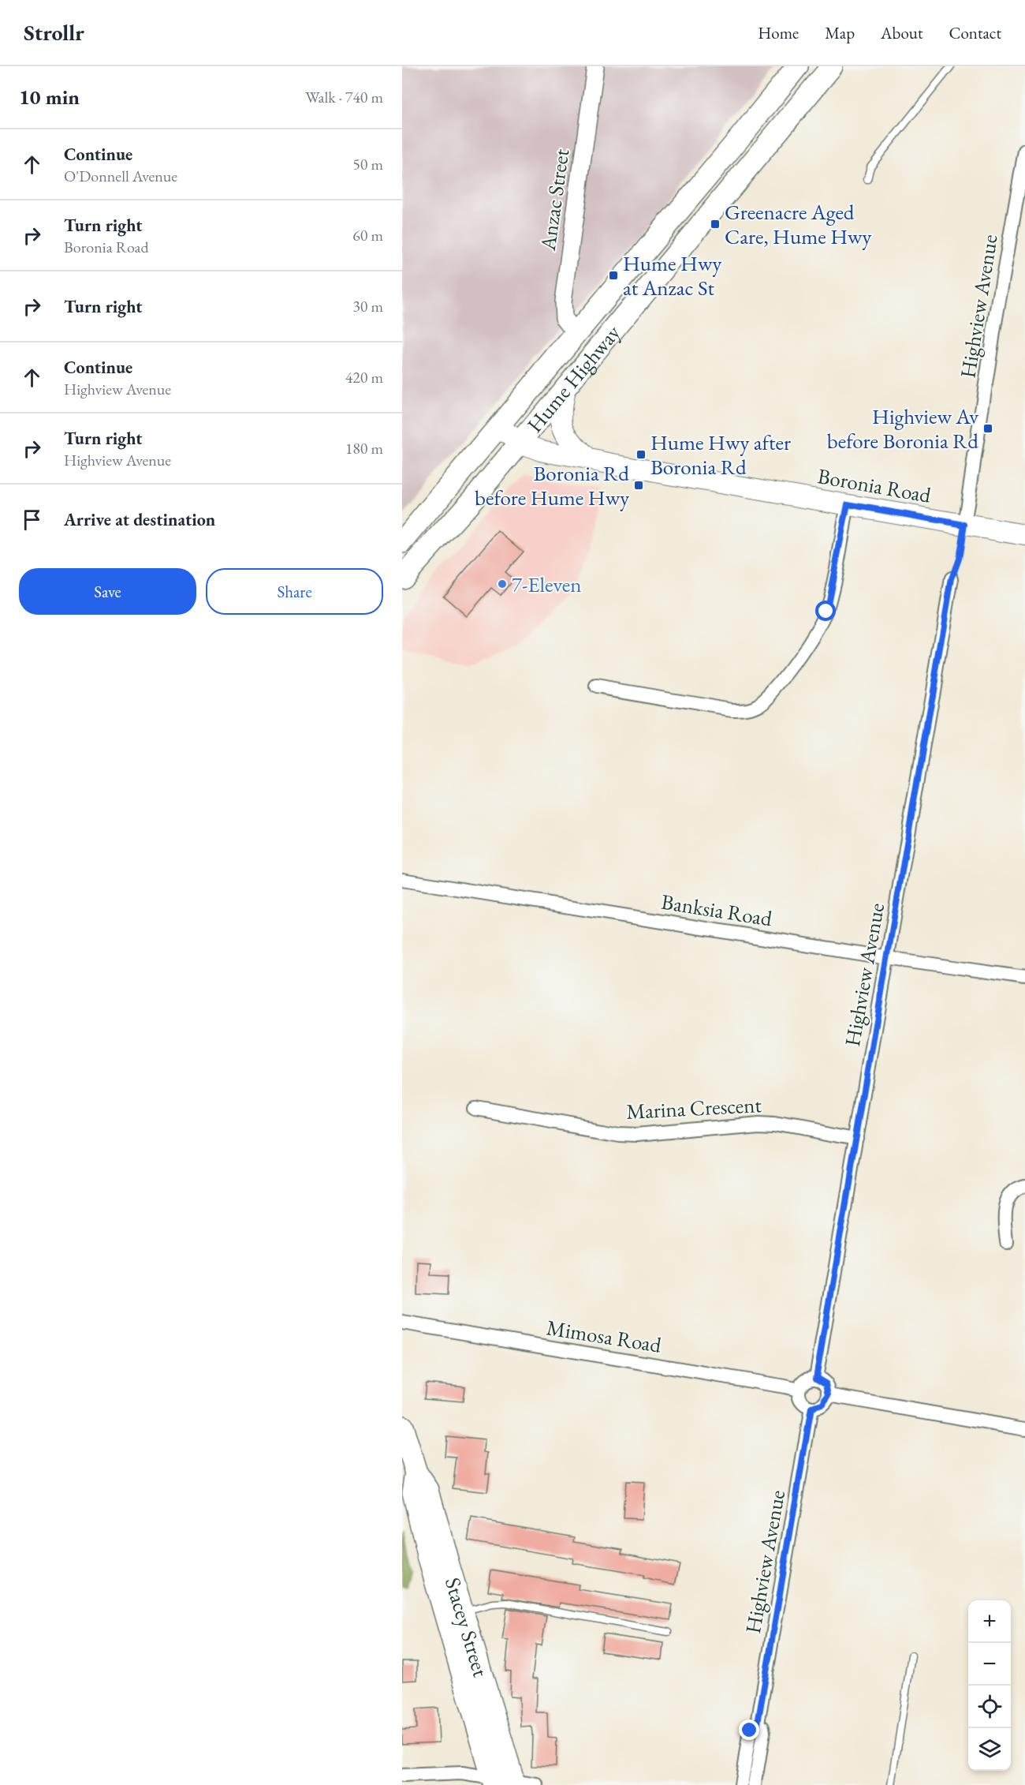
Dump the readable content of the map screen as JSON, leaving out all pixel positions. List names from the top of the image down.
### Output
{
  "streets": {
    "highway": ["Hume Highway", "Stacey Street"],
    "main road": ["Boronia Road"],
    "street": [
      "Anzac Street",
      "Highview Avenue",
      "Banksia Road",
      "Marina Crescent",
      "Mimosa Road"
    ]
  },
  "crossings": [
    ["Anzac Street", "Hume Highway"],
    ["Highview Avenue", "Boronia Road"],
    ["Highview Avenue", "Banksia Road"],
    ["Highview Avenue", "Marina Crescent"],
    ["Highview Avenue", "Mimosa Road"],
    ["Hume Highway", "Boronia Road"]
  ],
  "places": {
    "transit": [
      "Greenacre Aged Care, Hume Hwy",
      "Hume Hwy at Anzac St",
      "Highview Av before Boronia Rd",
      "Hume Hwy after Boronia Rd",
      "Boronia Rd before Hume Hwy"
    ],
    "other": ["7-Eleven"]
  },
  "page": {
    "header": "Strollr",
    "nav": [
      "Home",
      "Map",
      "About",
      "Contact"
    ],
    "heading": ["10 min", "Walk · 740 m"],
    "list": [
      ["Continue", "O'Donnell Avenue", "50 m"],
      ["Turn right", "Boronia Road", "60 m"],
      ["Turn right", "30 m"],
      ["Continue", "Highview Avenue", "420 m"],
      ["Turn right", "Highview Avenue", "180 m"],
      "Arrive at destination"
    ],
    "buttons": ["Save", "Share"],
    "map_buttons": ["+", "−"]
  }
}
